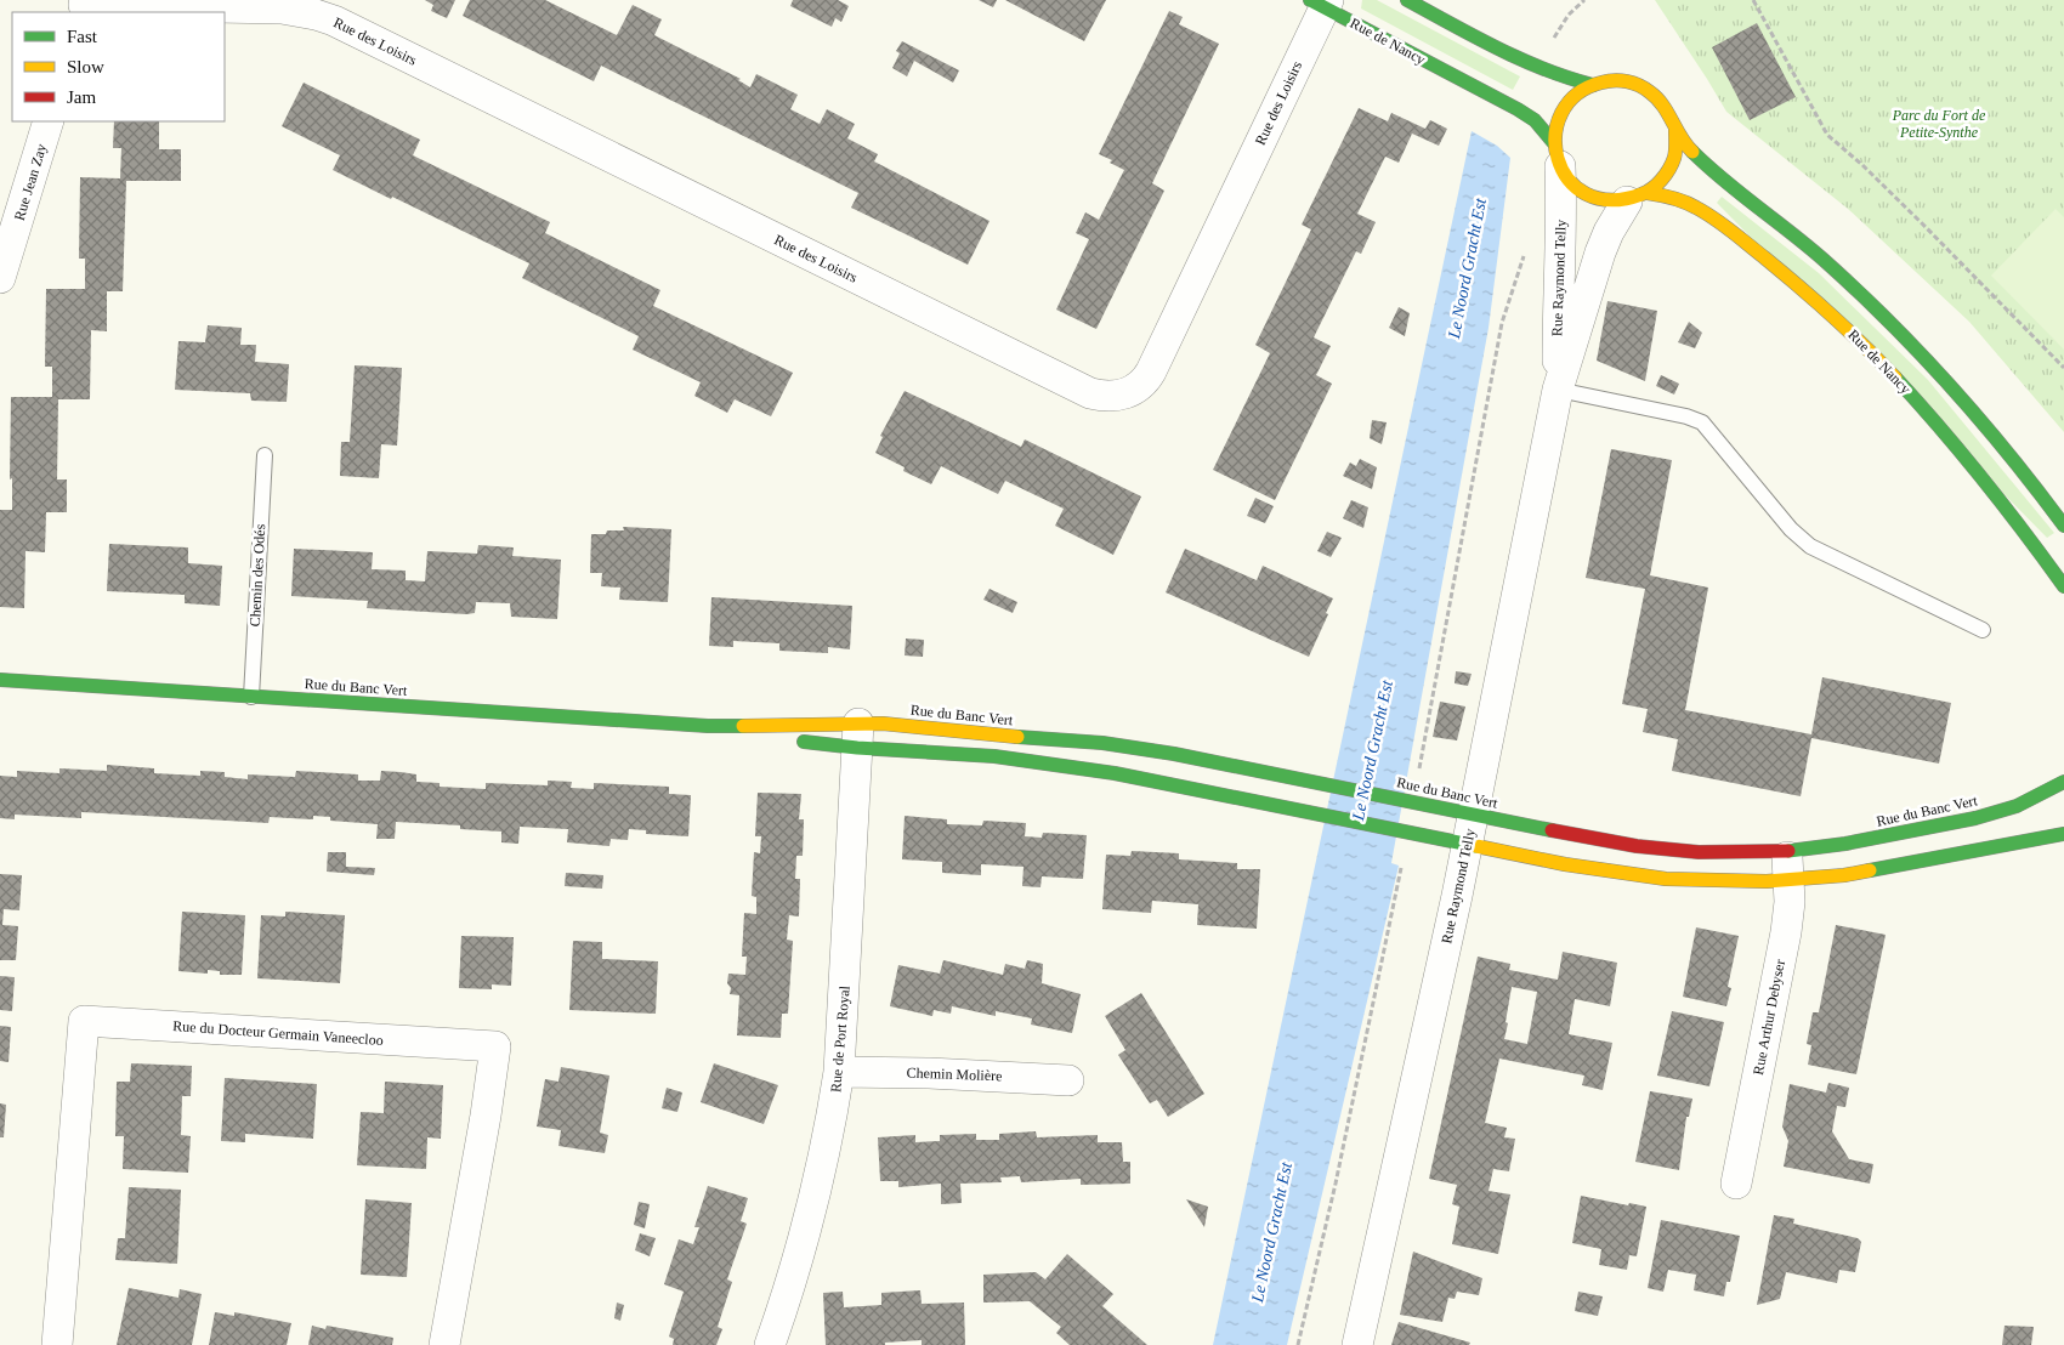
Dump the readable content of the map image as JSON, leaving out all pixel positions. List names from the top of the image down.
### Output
{
  "streets": {
    "street": [
      "Rue des Loisirs",
      "Rue de Nancy",
      "Rue Jean Zay",
      "Rue Raymond Telly",
      "Rue du Banc Vert",
      "Rue Arthur Debyser",
      "Rue du Docteur Germain Vaneecloo",
      "Rue de Port Royal",
      "Chemin Molière"
    ],
    "lane": ["Chemin des Odés"]
  },
  "crossings": [
    ["Rue des Loisirs", "Rue de Nancy"],
    ["Rue de Nancy", "Rue Raymond Telly"],
    ["Rue Raymond Telly", "Rue du Banc Vert"],
    ["Chemin des Odés", "Rue du Banc Vert"],
    ["Rue du Banc Vert", "Rue Arthur Debyser"],
    ["Rue du Banc Vert", "Rue de Port Royal"],
    ["Rue de Port Royal", "Chemin Molière"]
  ],
  "water": ["Le Noord Gracht Est"],
  "parks": ["Parc du Fort de Petite-Synthe"],
  "legend": ["Fast", "Slow", "Jam"]
}
